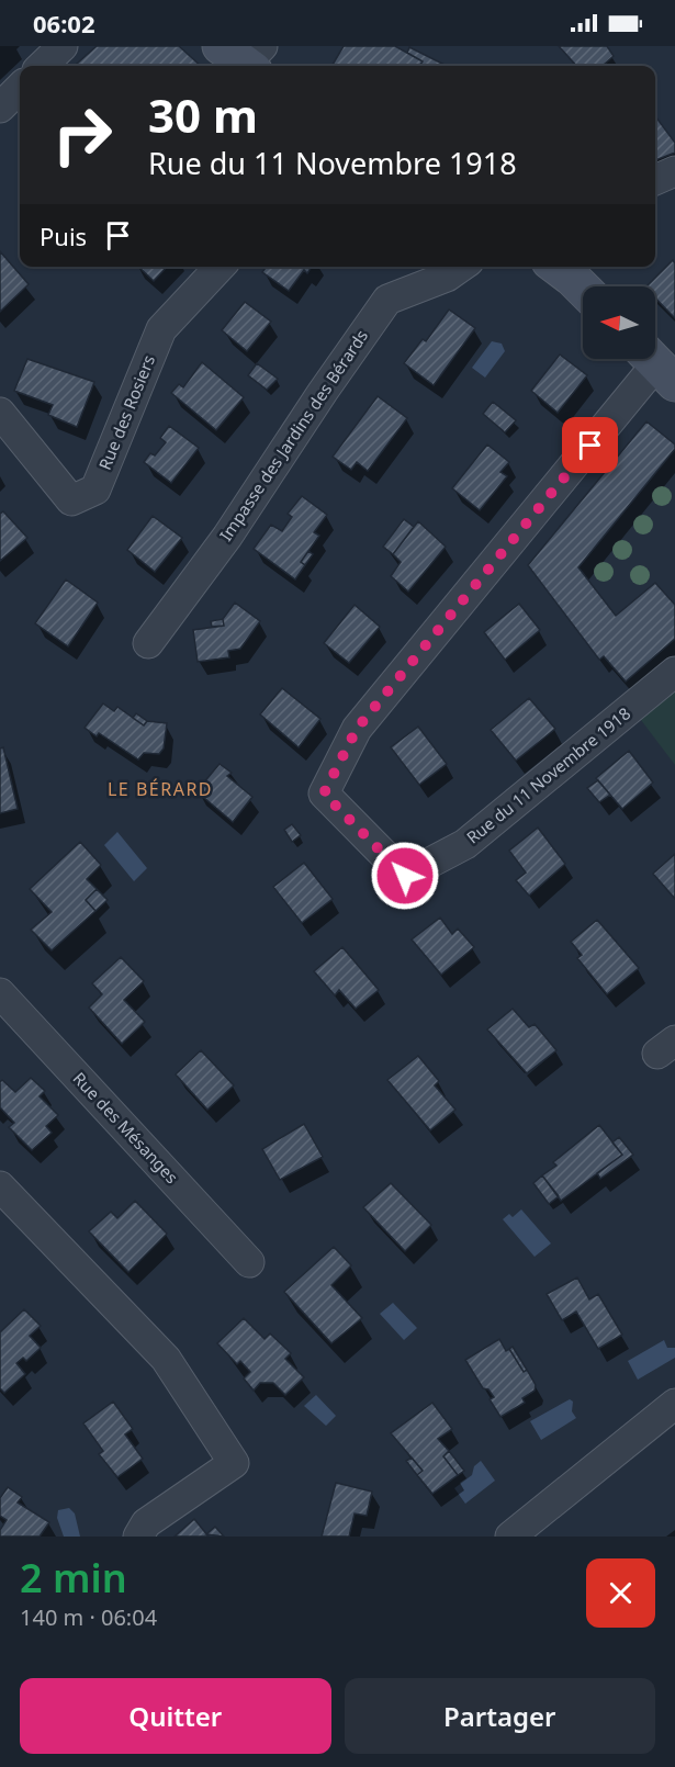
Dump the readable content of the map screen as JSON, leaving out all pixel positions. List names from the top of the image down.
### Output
{
  "streets": {
    "street": [
      "Rue des Rosiers",
      "Impasse des Jardins des Bérards",
      "Rue du 11 Novembre 1918",
      "Rue des Mésanges"
    ]
  },
  "districts": ["LE BÉRARD"],
  "north": "left",
  "page": {
    "status": "06:02",
    "turn": ["30 m", "Rue du 11 Novembre 1918"],
    "then": "Puis",
    "heading": ["2 min", "140 m · 06:04"],
    "buttons": ["Quitter", "Partager"]
  }
}
